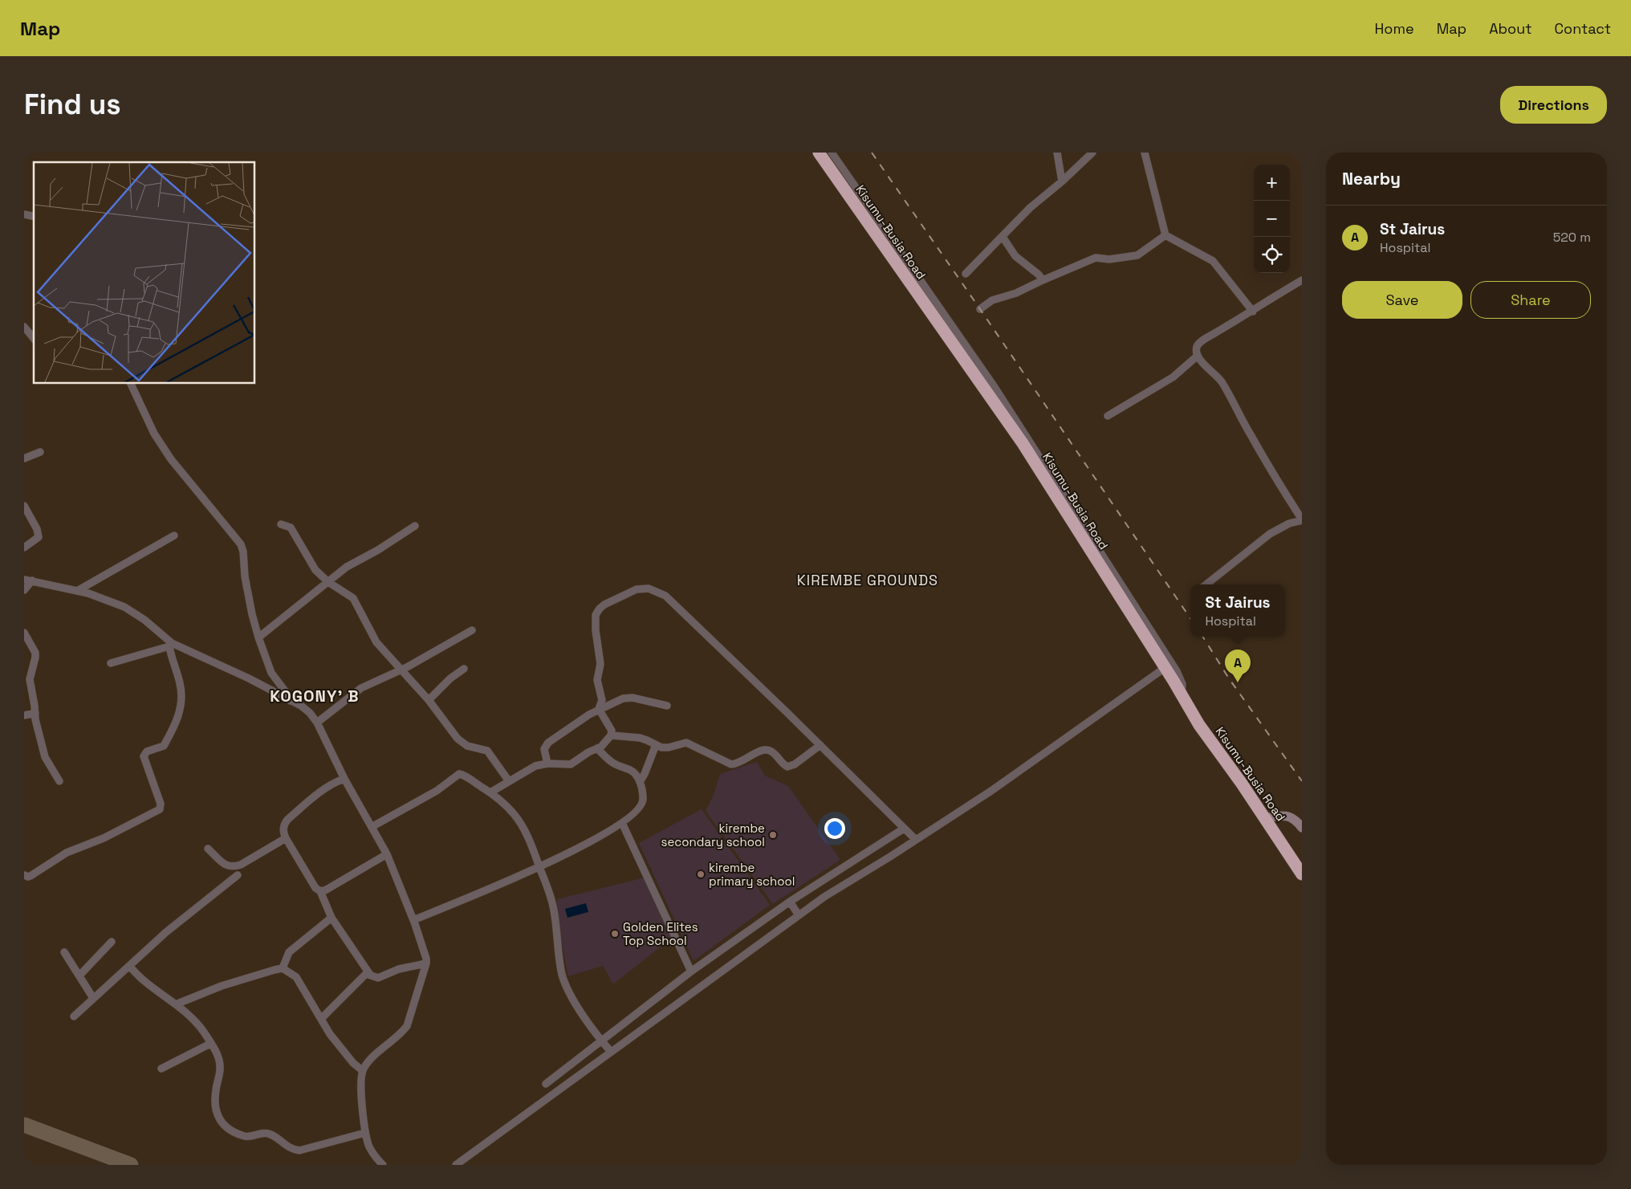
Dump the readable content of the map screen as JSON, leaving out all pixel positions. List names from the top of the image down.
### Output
{
  "streets": {
    "highway": ["Kisumu-Busia Road"]
  },
  "districts": ["KIREMBE GROUNDS", "KOGONY' B"],
  "places": ["kirembe secondary school", "kirembe primary school", "Golden Elites Top School"],
  "page": {
    "header": "Map",
    "nav": [
      "Home",
      "Map",
      "About",
      "Contact"
    ],
    "buttons": [
      "Directions",
      ["Save", "Share"]
    ],
    "title": "Find us",
    "heading": "Nearby",
    "map_buttons": ["+", "−"],
    "list": [
      {
        "mark": "A",
        "name": "St Jairus",
        "note": "Hospital",
        "value": "520 m"
      }
    ],
    "popup": ["St Jairus", "Hospital"],
    "pins": "A"
  }
}
